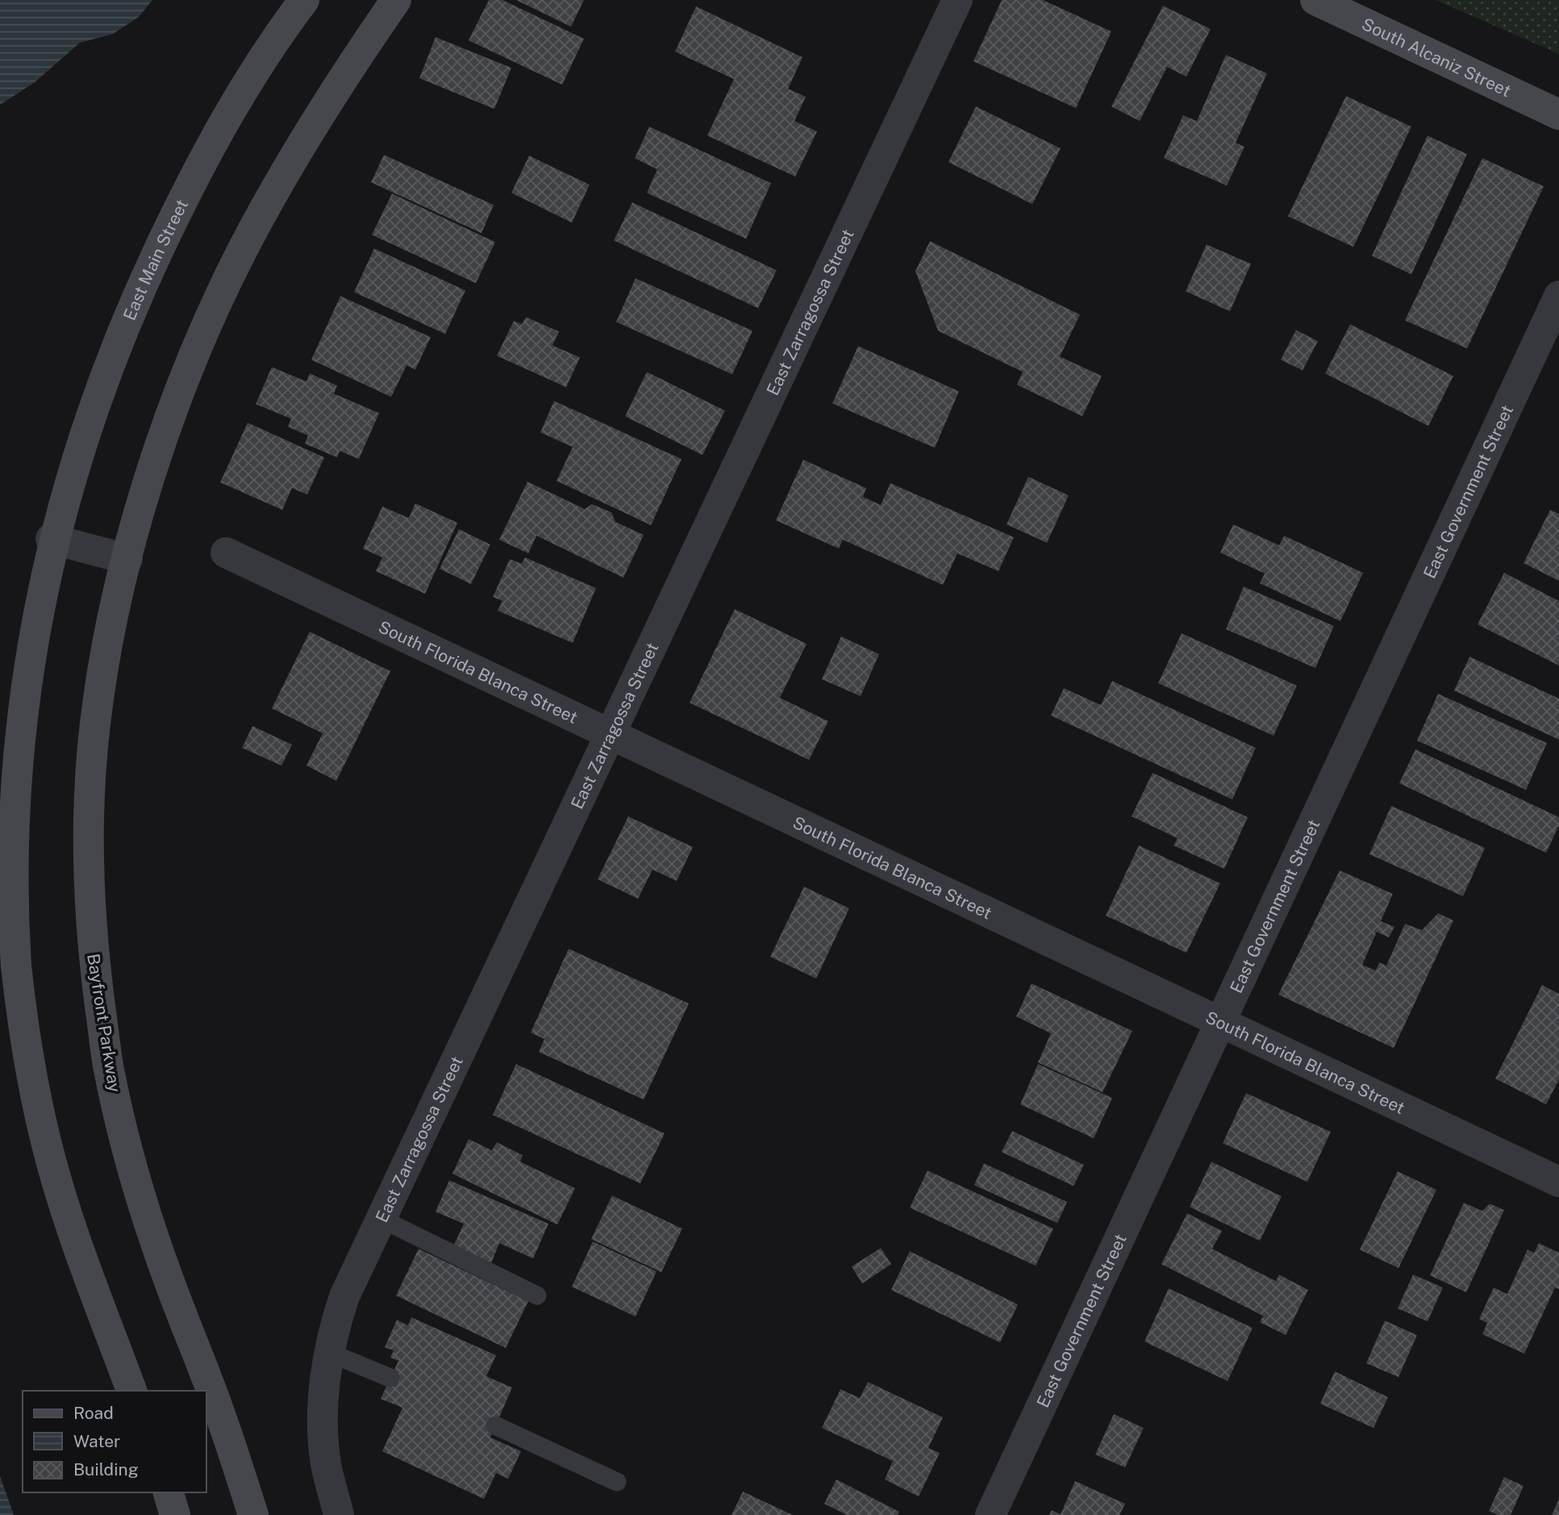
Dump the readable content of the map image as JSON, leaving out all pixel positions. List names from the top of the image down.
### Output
{
  "streets": {
    "main road": ["South Alcaniz Street", "East Main Street", "Bayfront Parkway"],
    "street": ["East Zarragossa Street", "East Government Street", "South Florida Blanca Street"]
  },
  "crossings": [
    ["East Zarragossa Street", "South Florida Blanca Street"],
    ["East Government Street", "South Florida Blanca Street"]
  ],
  "legend": ["Road", "Water", "Building"]
}
